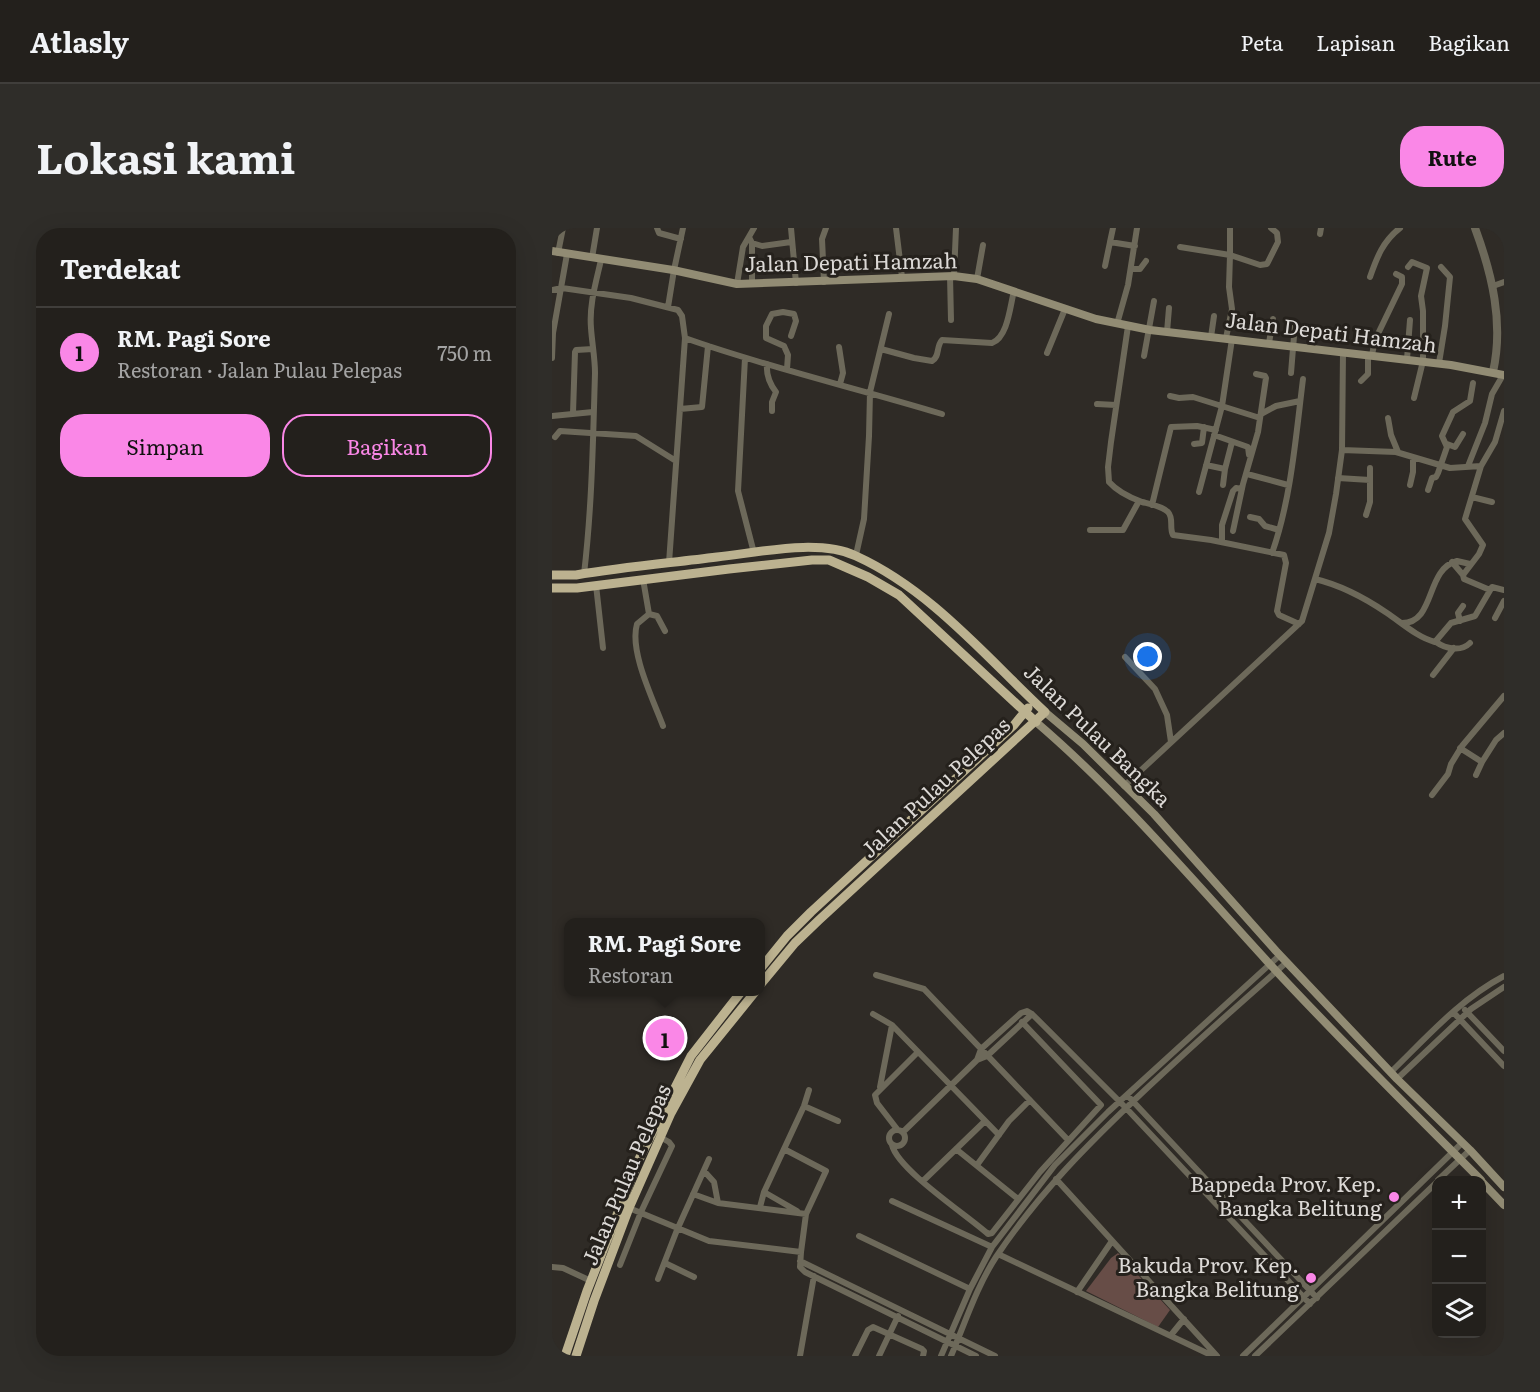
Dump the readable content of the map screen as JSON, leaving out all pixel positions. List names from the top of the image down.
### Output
{
  "streets": {
    "highway": ["Jalan Pulau Bangka", "Jalan Pulau Pelepas"],
    "main road": ["Jalan Depati Hamzah"]
  },
  "crossings": [
    ["Jalan Pulau Bangka", "Jalan Pulau Pelepas"]
  ],
  "places": ["Bappeda Prov. Kep. Bangka Belitung", "Bakuda Prov. Kep. Bangka Belitung"],
  "page": {
    "header": "Atlasly",
    "nav": ["Peta", "Lapisan", "Bagikan"],
    "title": "Lokasi kami",
    "buttons": [
      "Rute",
      ["Simpan", "Bagikan"]
    ],
    "heading": "Terdekat",
    "list": [
      {
        "mark": "1",
        "name": "RM. Pagi Sore",
        "note": "Restoran · Jalan Pulau Pelepas",
        "value": "750 m"
      }
    ],
    "popup": ["RM. Pagi Sore", "Restoran"],
    "pins": "1",
    "map_buttons": ["+", "−"]
  }
}
